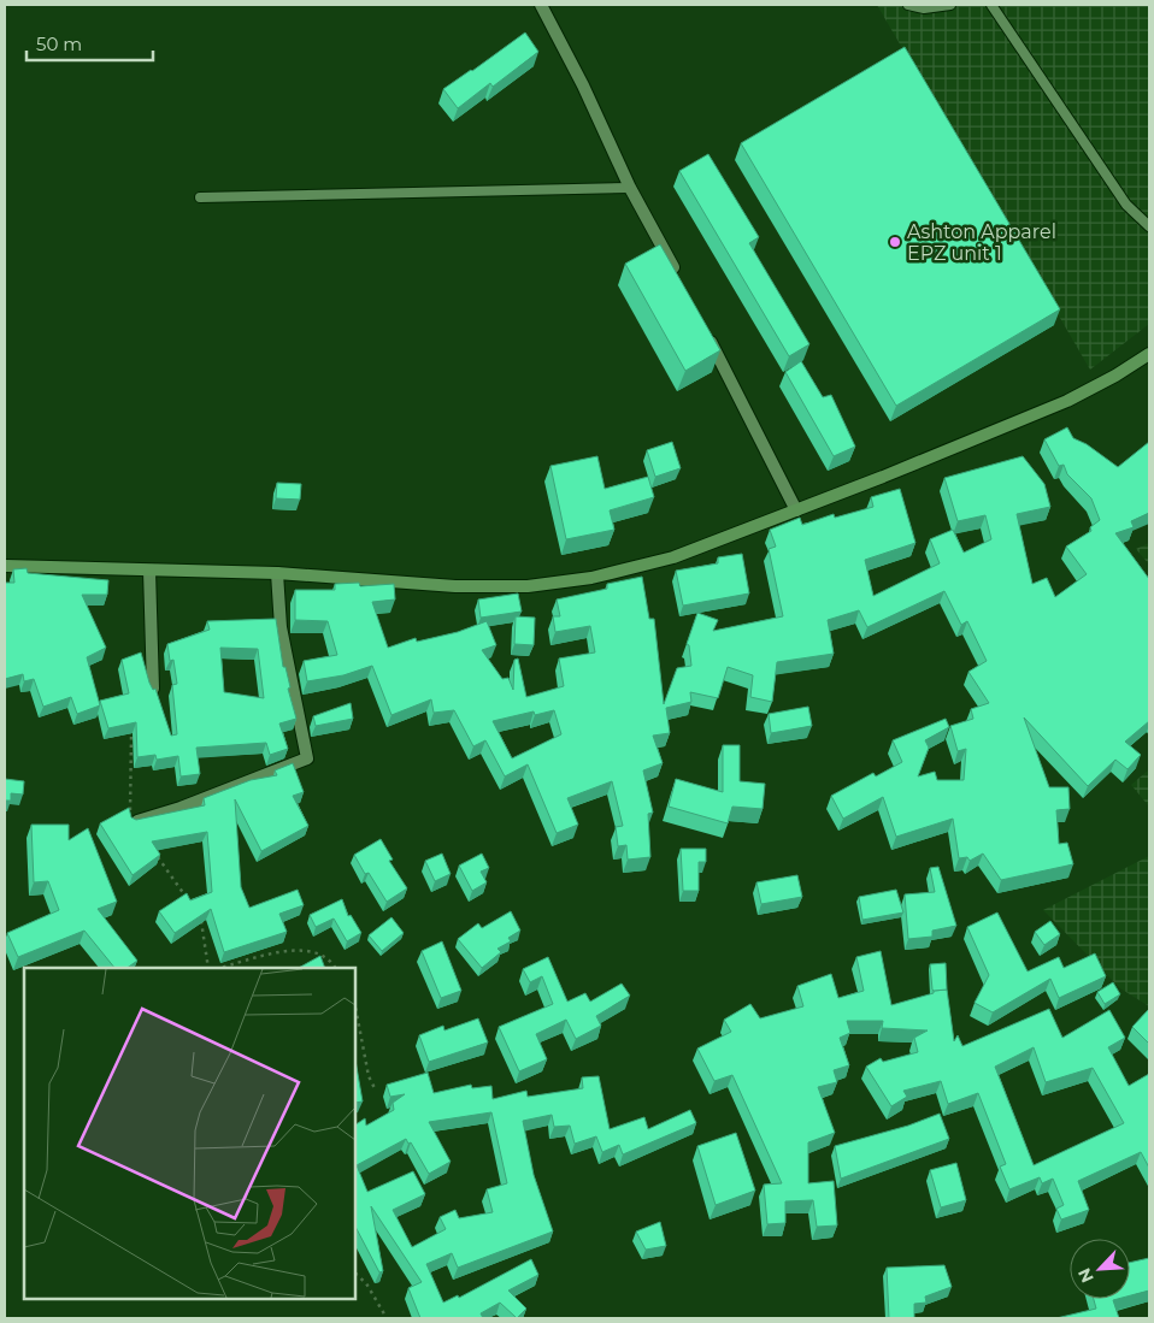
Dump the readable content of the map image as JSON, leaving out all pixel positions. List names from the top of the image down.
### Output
{
  "places": ["Ashton Apparel EPZ unit 1"],
  "scale_bar": "50 m",
  "north": "bottom left"
}
